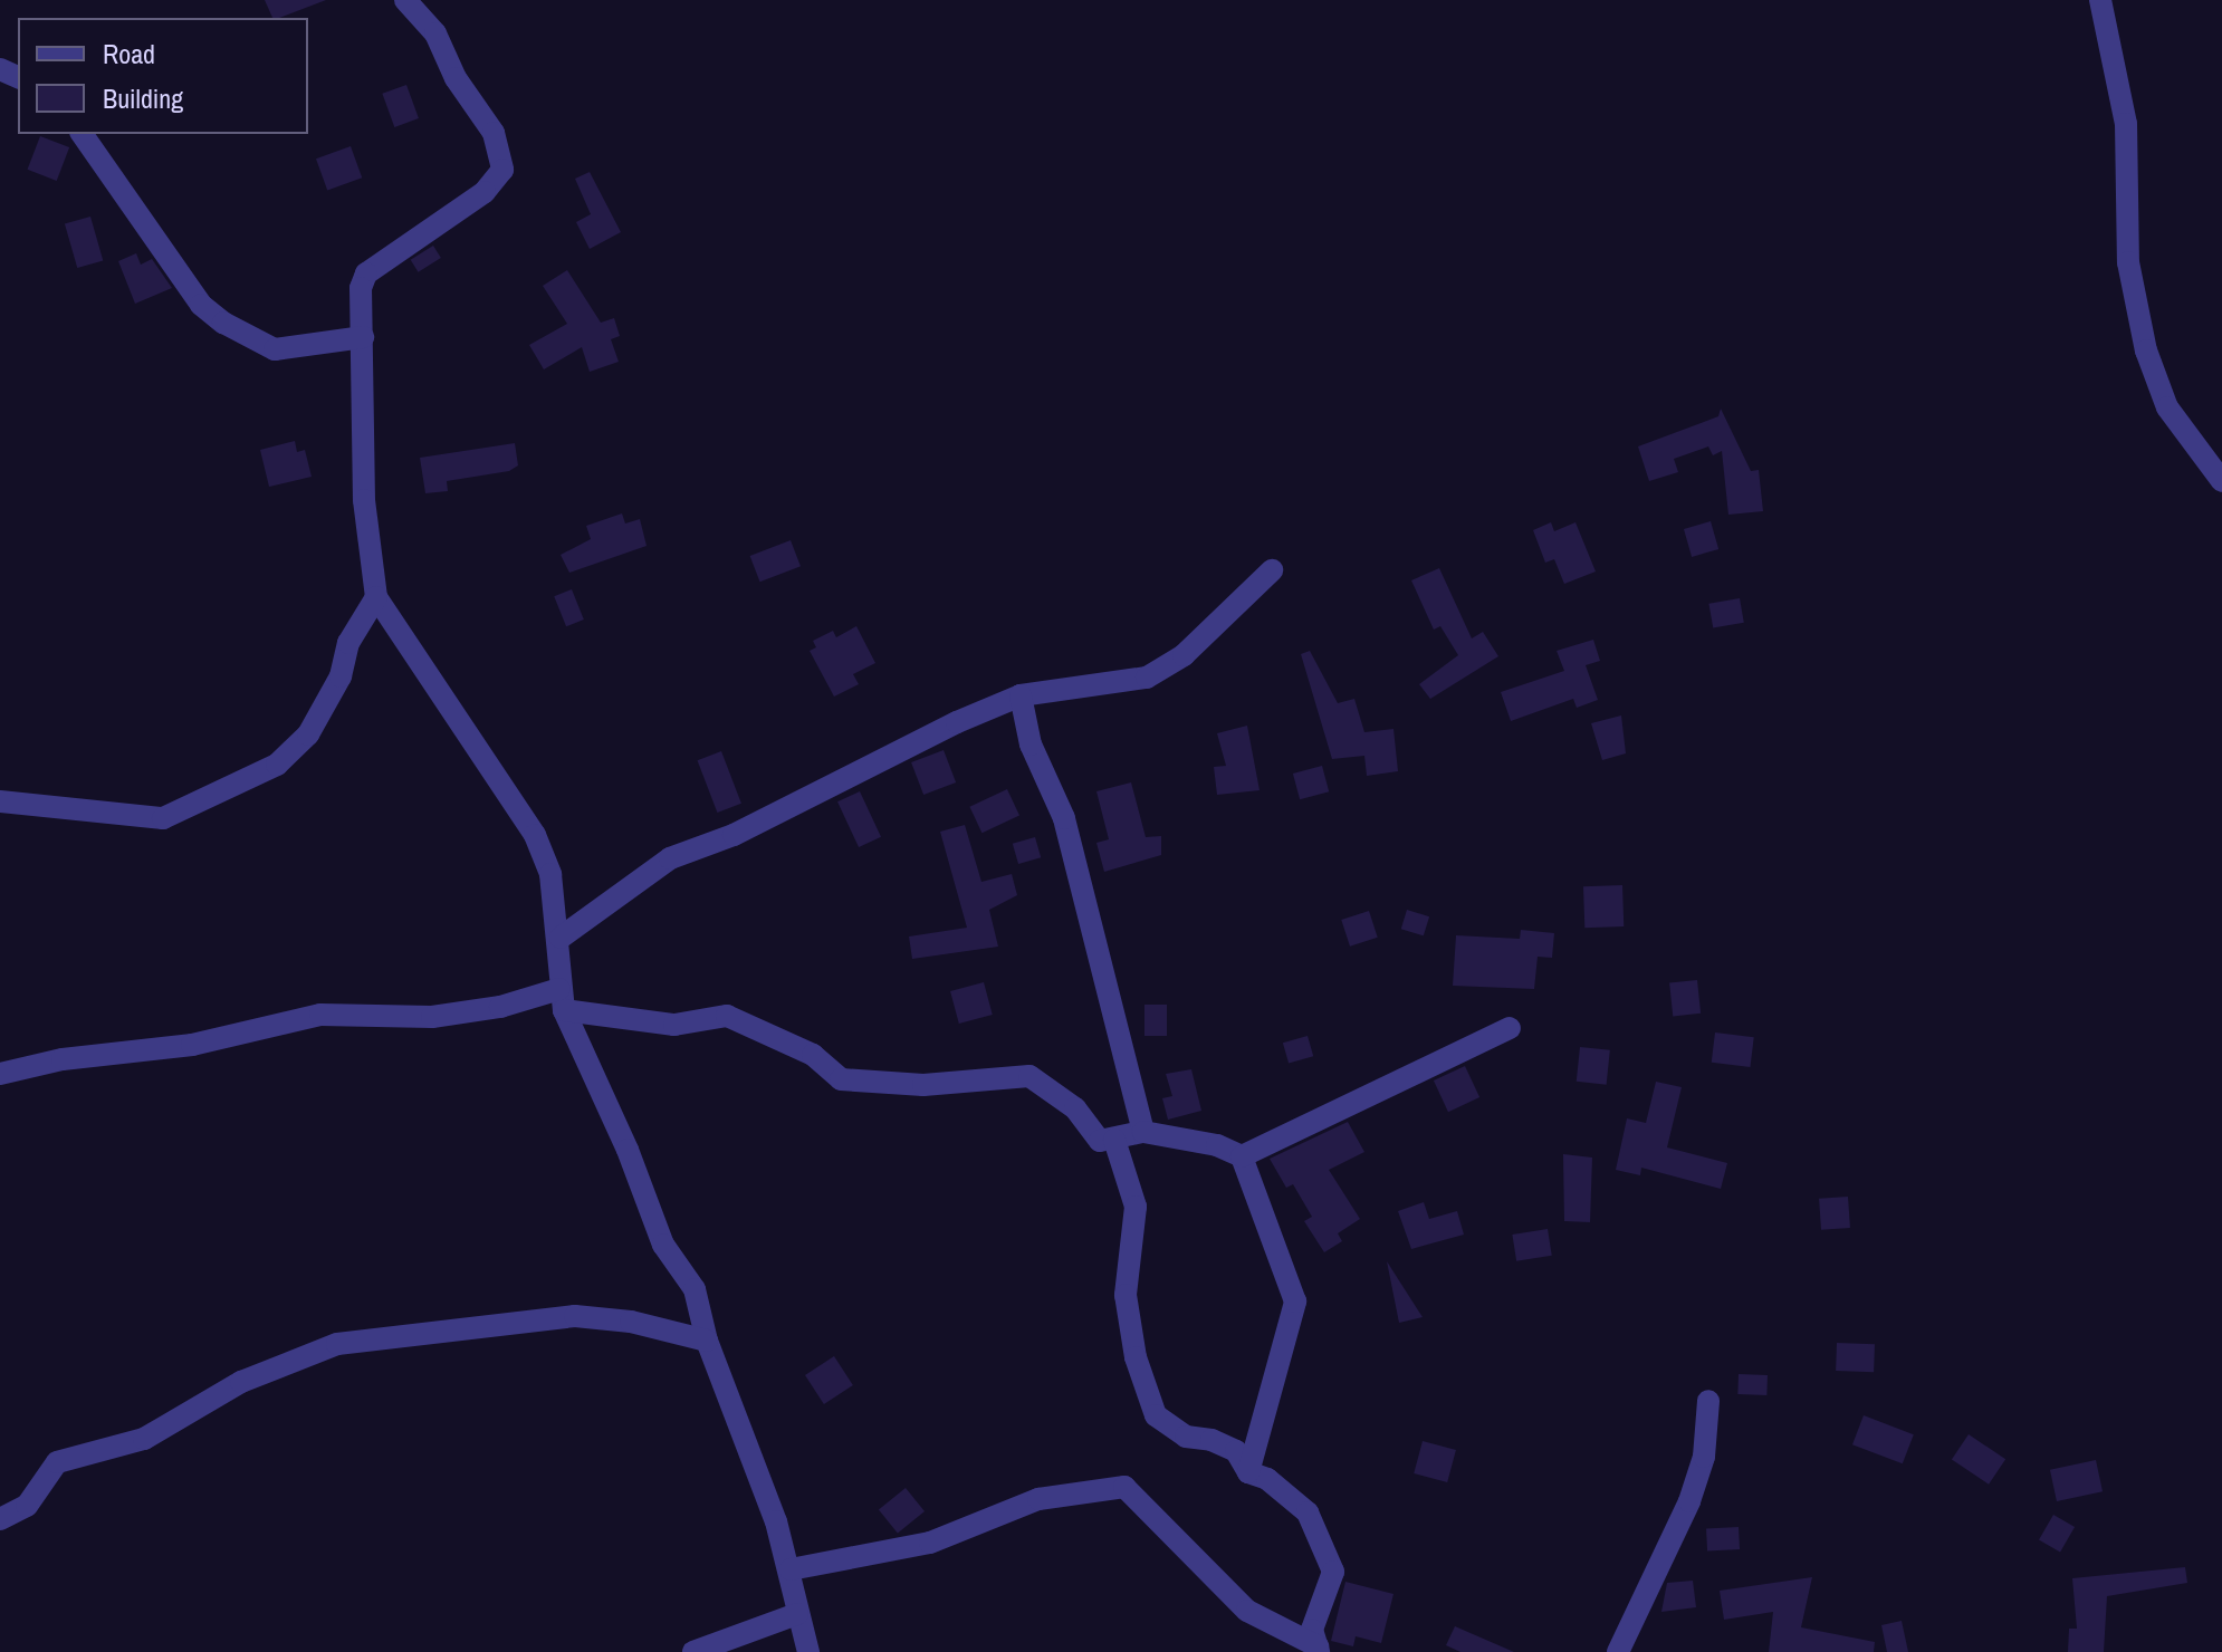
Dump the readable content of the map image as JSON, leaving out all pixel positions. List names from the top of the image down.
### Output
{
  "legend": ["Road", "Building"]
}
